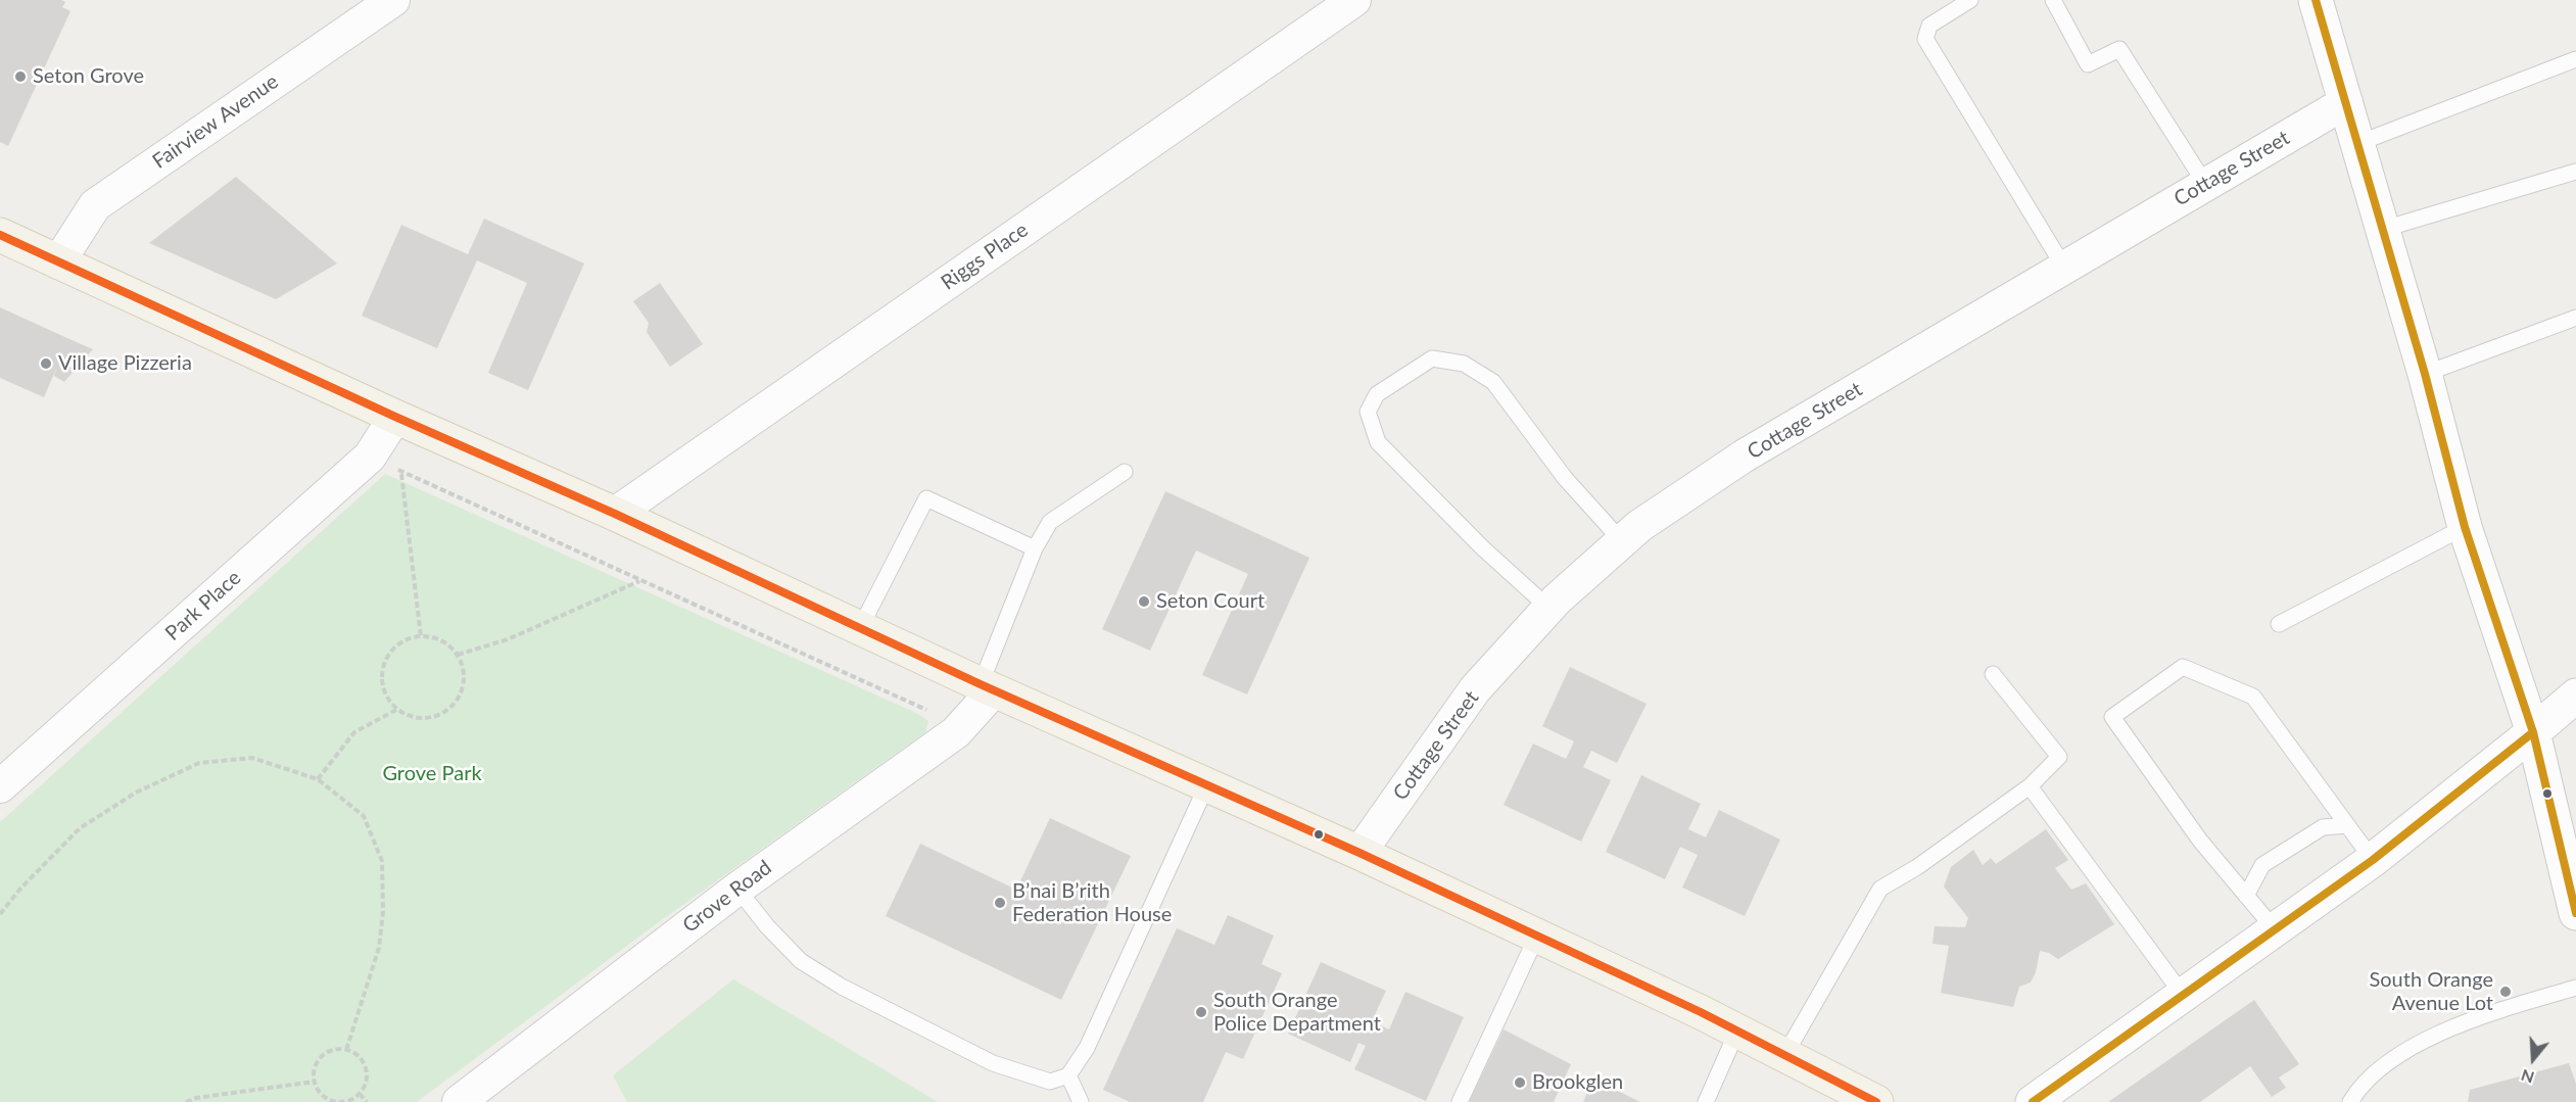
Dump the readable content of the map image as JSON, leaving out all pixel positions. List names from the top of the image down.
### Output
{
  "streets": {
    "street": [
      "Fairview Avenue",
      "Cottage Street",
      "Riggs Place",
      "Park Place",
      "Grove Road"
    ]
  },
  "parks": ["Grove Park"],
  "places": [
    "Seton Grove",
    "Village Pizzeria",
    "Seton Court",
    "B’nai B’rith Federation House",
    "South Orange Avenue Lot",
    "South Orange Police Department",
    "Brookglen"
  ],
  "north": "bottom"
}
